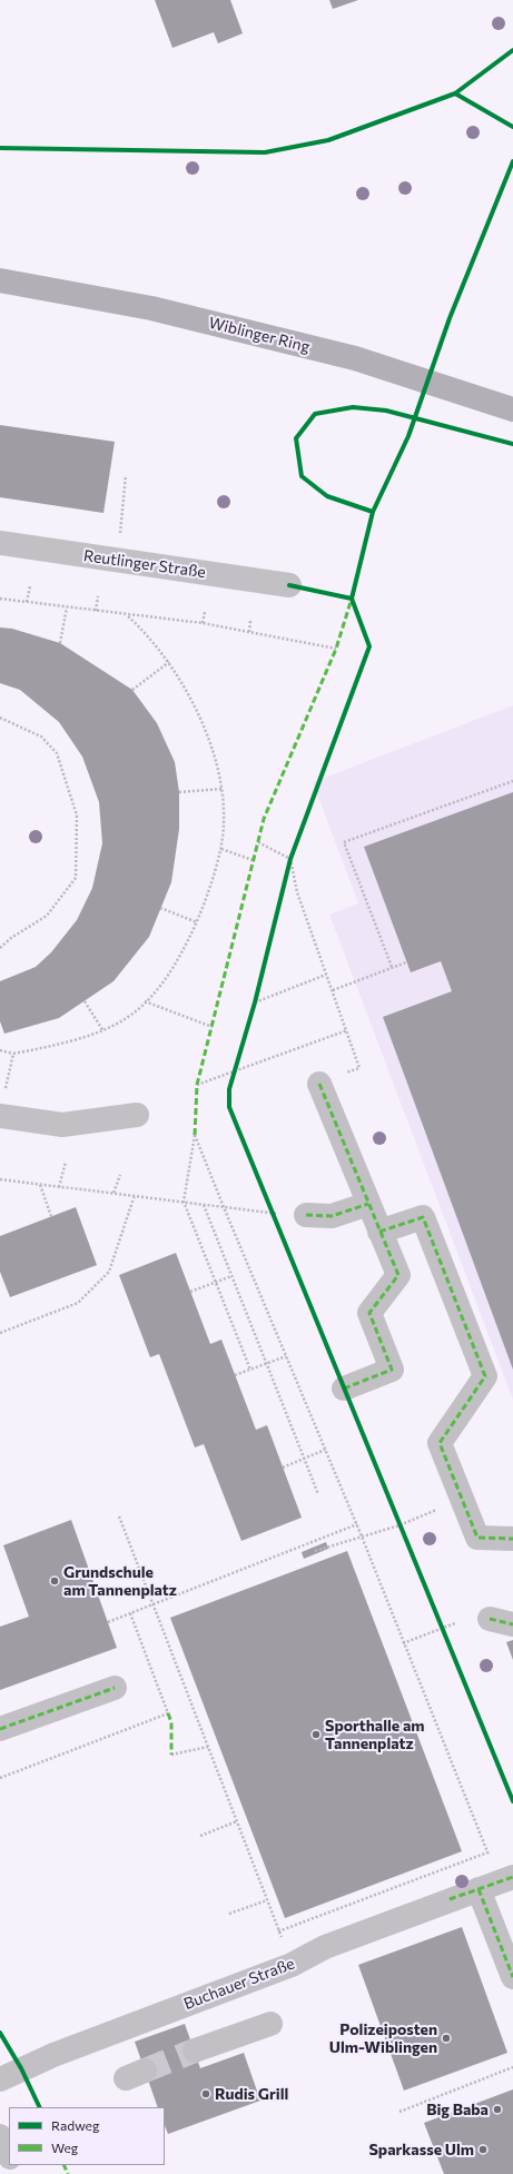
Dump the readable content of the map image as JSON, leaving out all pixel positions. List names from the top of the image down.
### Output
{
  "streets": {
    "main road": ["Wiblinger Ring"],
    "street": ["Reutlinger Straße", "Buchauer Straße"]
  },
  "places": [
    "Grundschule am Tannenplatz",
    "Sporthalle am Tannenplatz",
    "Polizeiposten Ulm-Wiblingen",
    "Rudis Grill",
    "Big Baba",
    "Sparkasse Ulm"
  ],
  "legend": ["Radweg", "Weg"]
}
